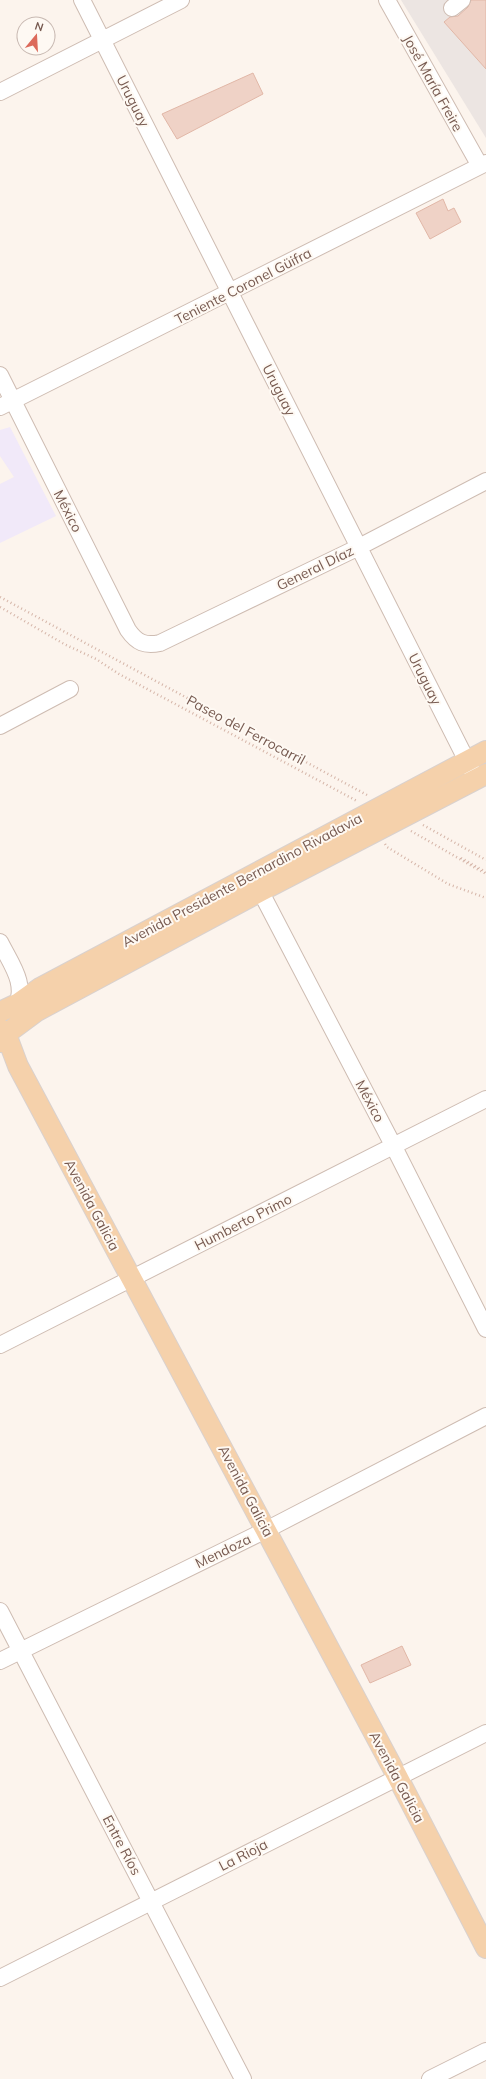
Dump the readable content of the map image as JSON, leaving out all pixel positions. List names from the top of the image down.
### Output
{
  "streets": {
    "main road": ["Avenida Presidente Bernardino Rivadavia", "Avenida Galicia"],
    "street": [
      "José María Freire",
      "Uruguay",
      "Teniente Coronel Güifra",
      "México",
      "General Díaz",
      "Humberto Primo",
      "Mendoza",
      "Entre Ríos",
      "La Rioja"
    ],
    "path": ["Paseo del Ferrocarril"]
  },
  "crossings": [
    ["José María Freire", "Teniente Coronel Güifra"],
    ["Uruguay", "Teniente Coronel Güifra"],
    ["Uruguay", "General Díaz"],
    ["Uruguay", "Avenida Presidente Bernardino Rivadavia"],
    ["Teniente Coronel Güifra", "México"],
    ["México", "General Díaz"],
    ["México", "Avenida Presidente Bernardino Rivadavia"],
    ["México", "Humberto Primo"],
    ["Paseo del Ferrocarril", "Avenida Presidente Bernardino Rivadavia"],
    ["Avenida Presidente Bernardino Rivadavia", "Avenida Galicia"],
    ["Avenida Galicia", "Humberto Primo"],
    ["Avenida Galicia", "Mendoza"],
    ["Avenida Galicia", "La Rioja"],
    ["Mendoza", "Entre Ríos"],
    ["Entre Ríos", "La Rioja"]
  ],
  "north": "top"
}
